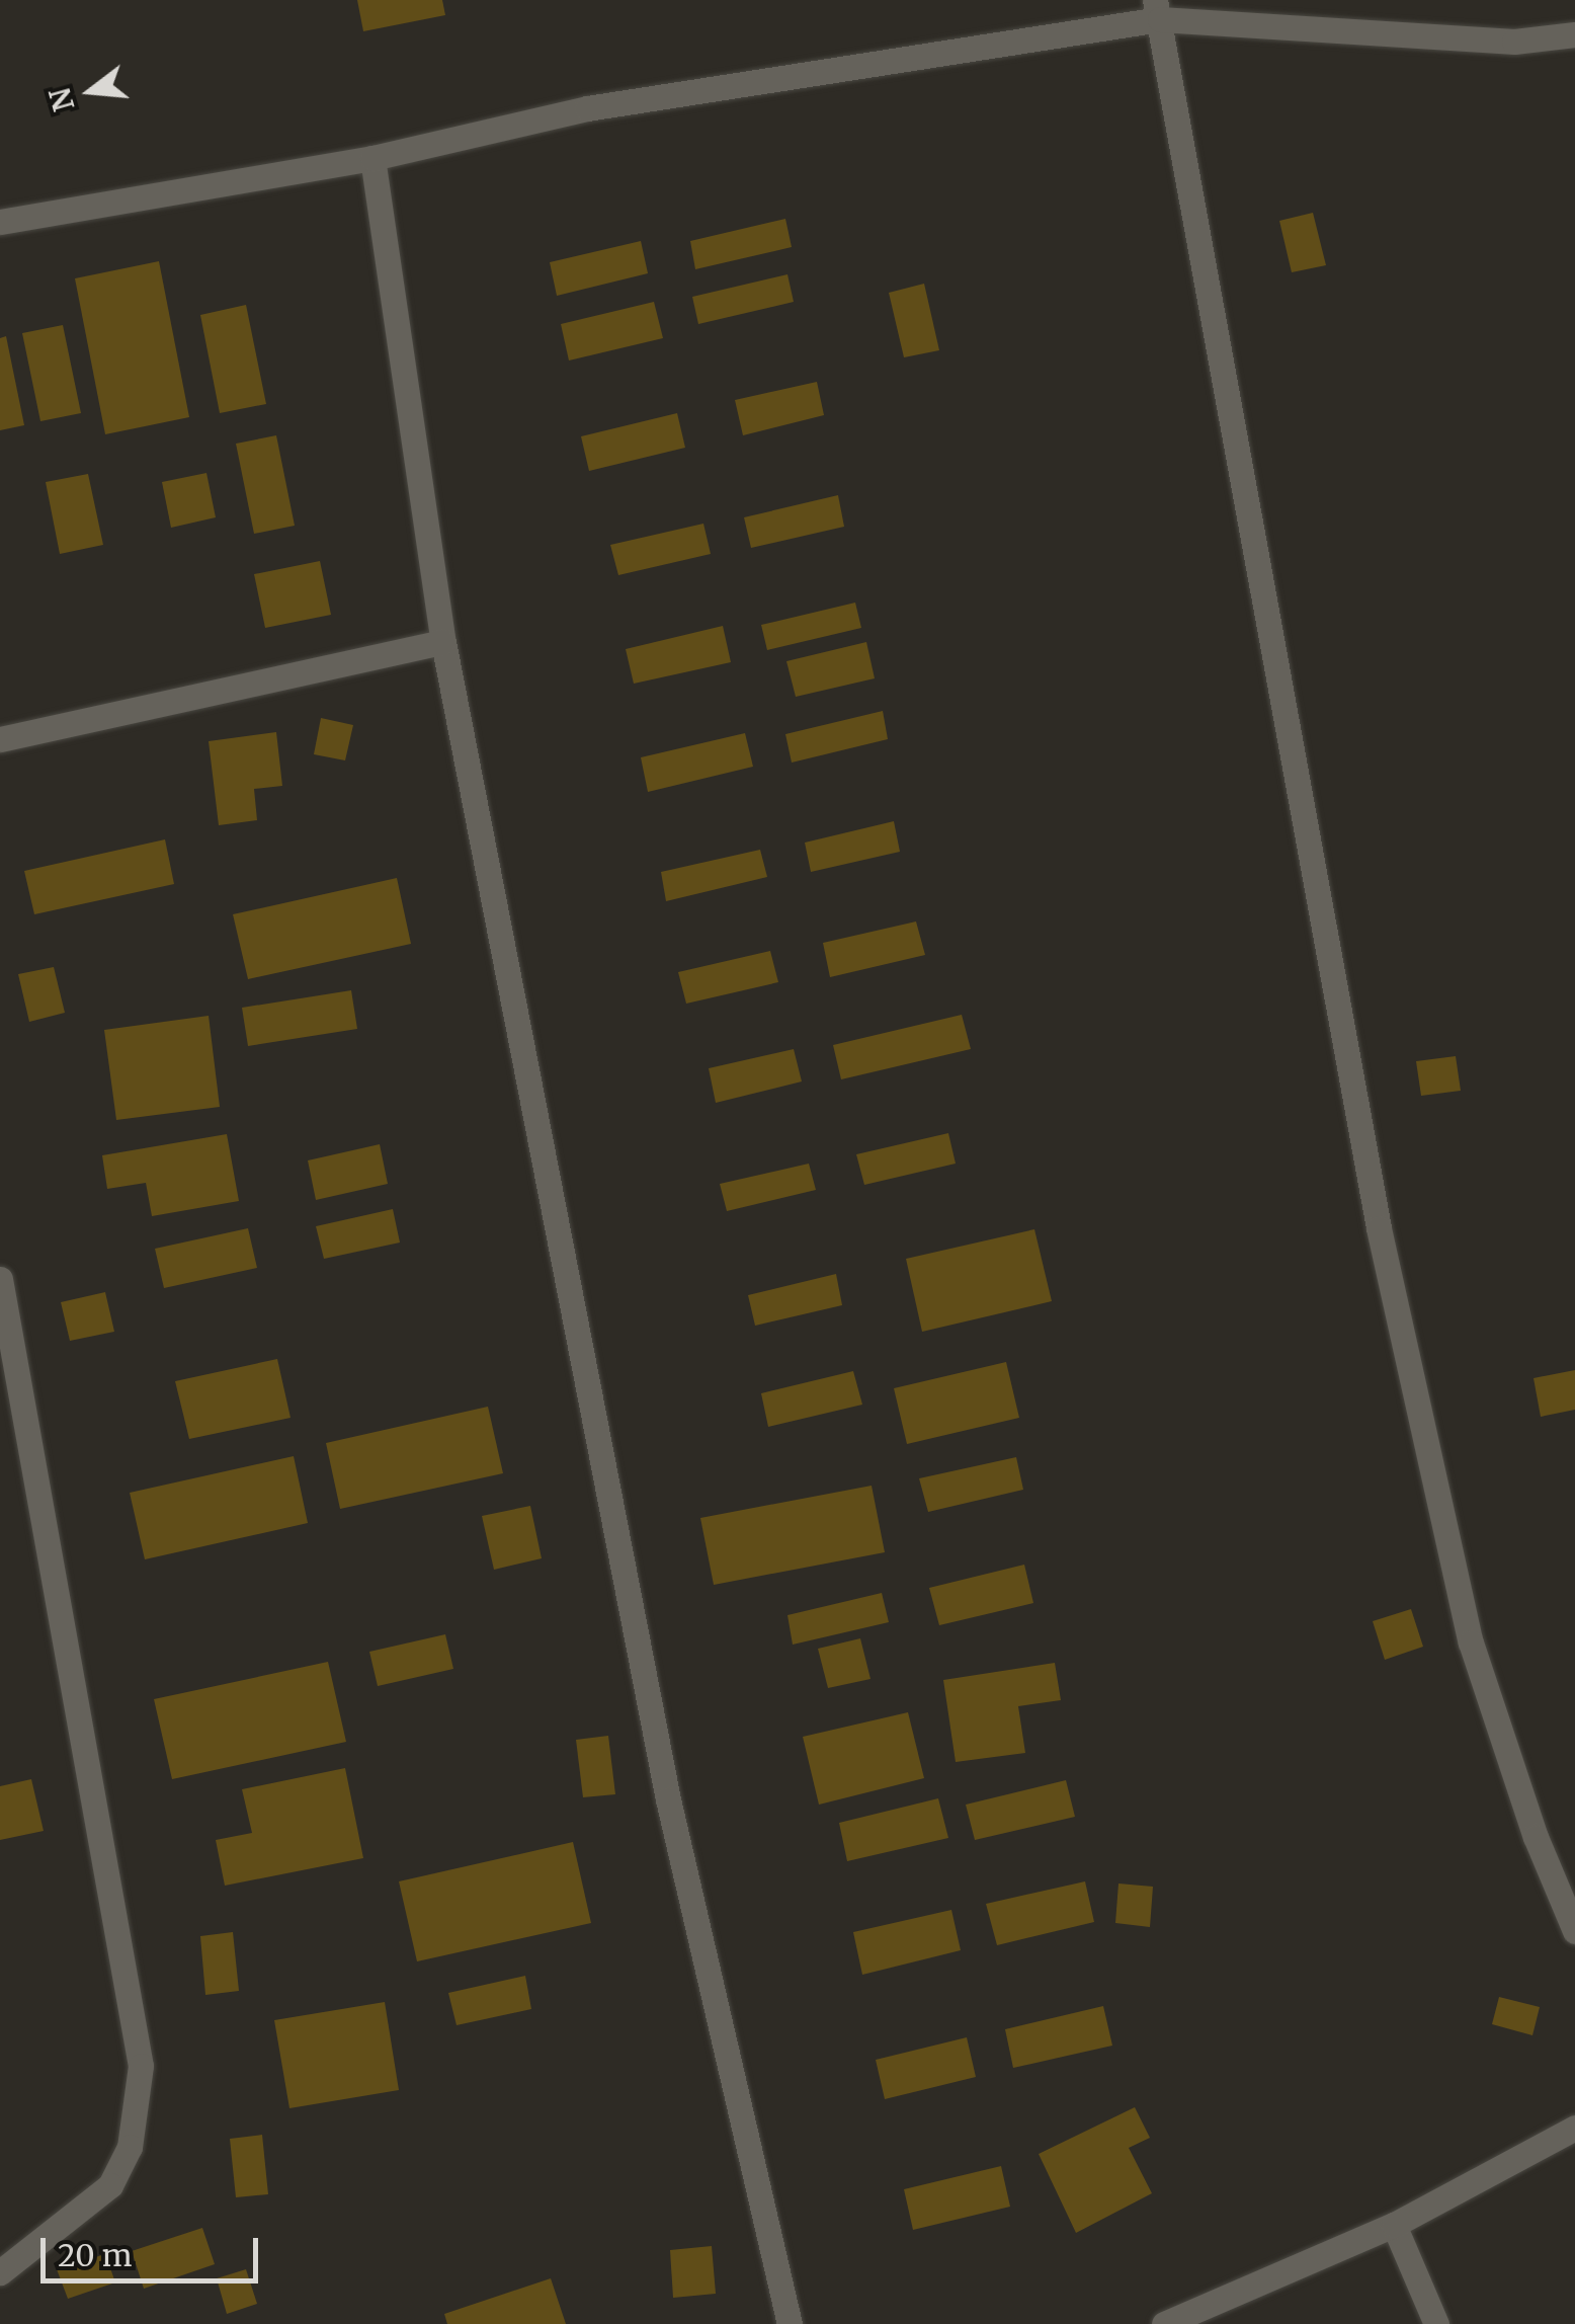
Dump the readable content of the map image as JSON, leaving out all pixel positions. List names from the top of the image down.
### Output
{
  "scale_bar": "20 m",
  "north": "left"
}
